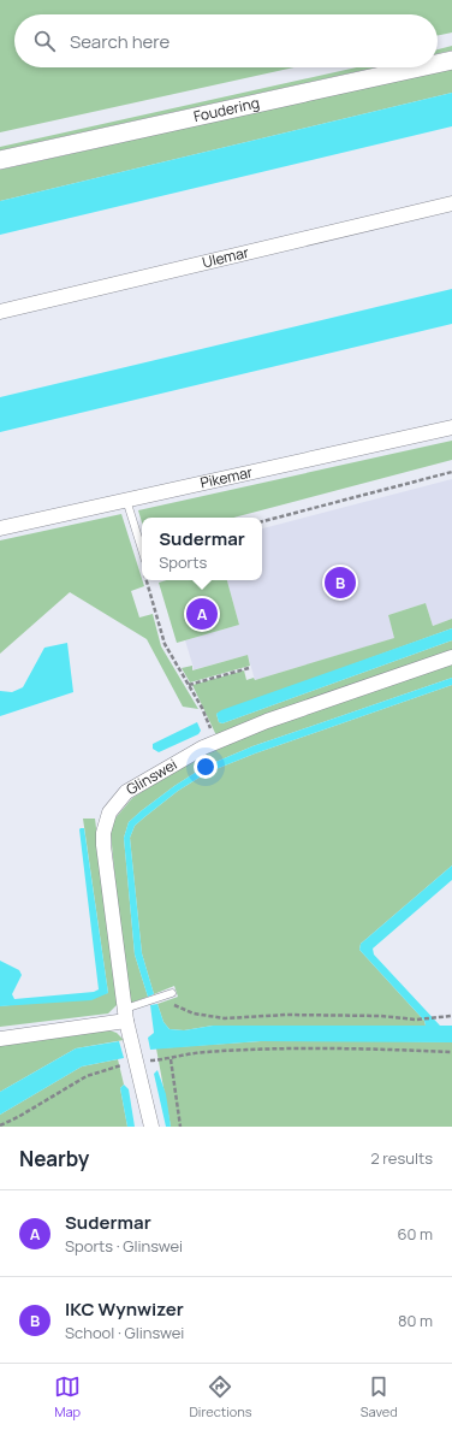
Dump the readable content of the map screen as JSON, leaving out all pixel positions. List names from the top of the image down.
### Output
{
  "streets": {
    "street": [
      "Foudering",
      "Ulemar",
      "Pikemar",
      "Glinswei"
    ]
  },
  "page": {
    "search": "Search here",
    "popup": ["Sudermar", "Sports"],
    "pins": ["B", "A"],
    "heading": ["Nearby", "2 results"],
    "list": [
      {
        "mark": "A",
        "name": "Sudermar",
        "note": "Sports · Glinswei",
        "value": "60 m"
      },
      {
        "mark": "B",
        "name": "IKC Wynwizer",
        "note": "School · Glinswei",
        "value": "80 m"
      }
    ],
    "nav": ["Map", "Directions", "Saved"]
  }
}
